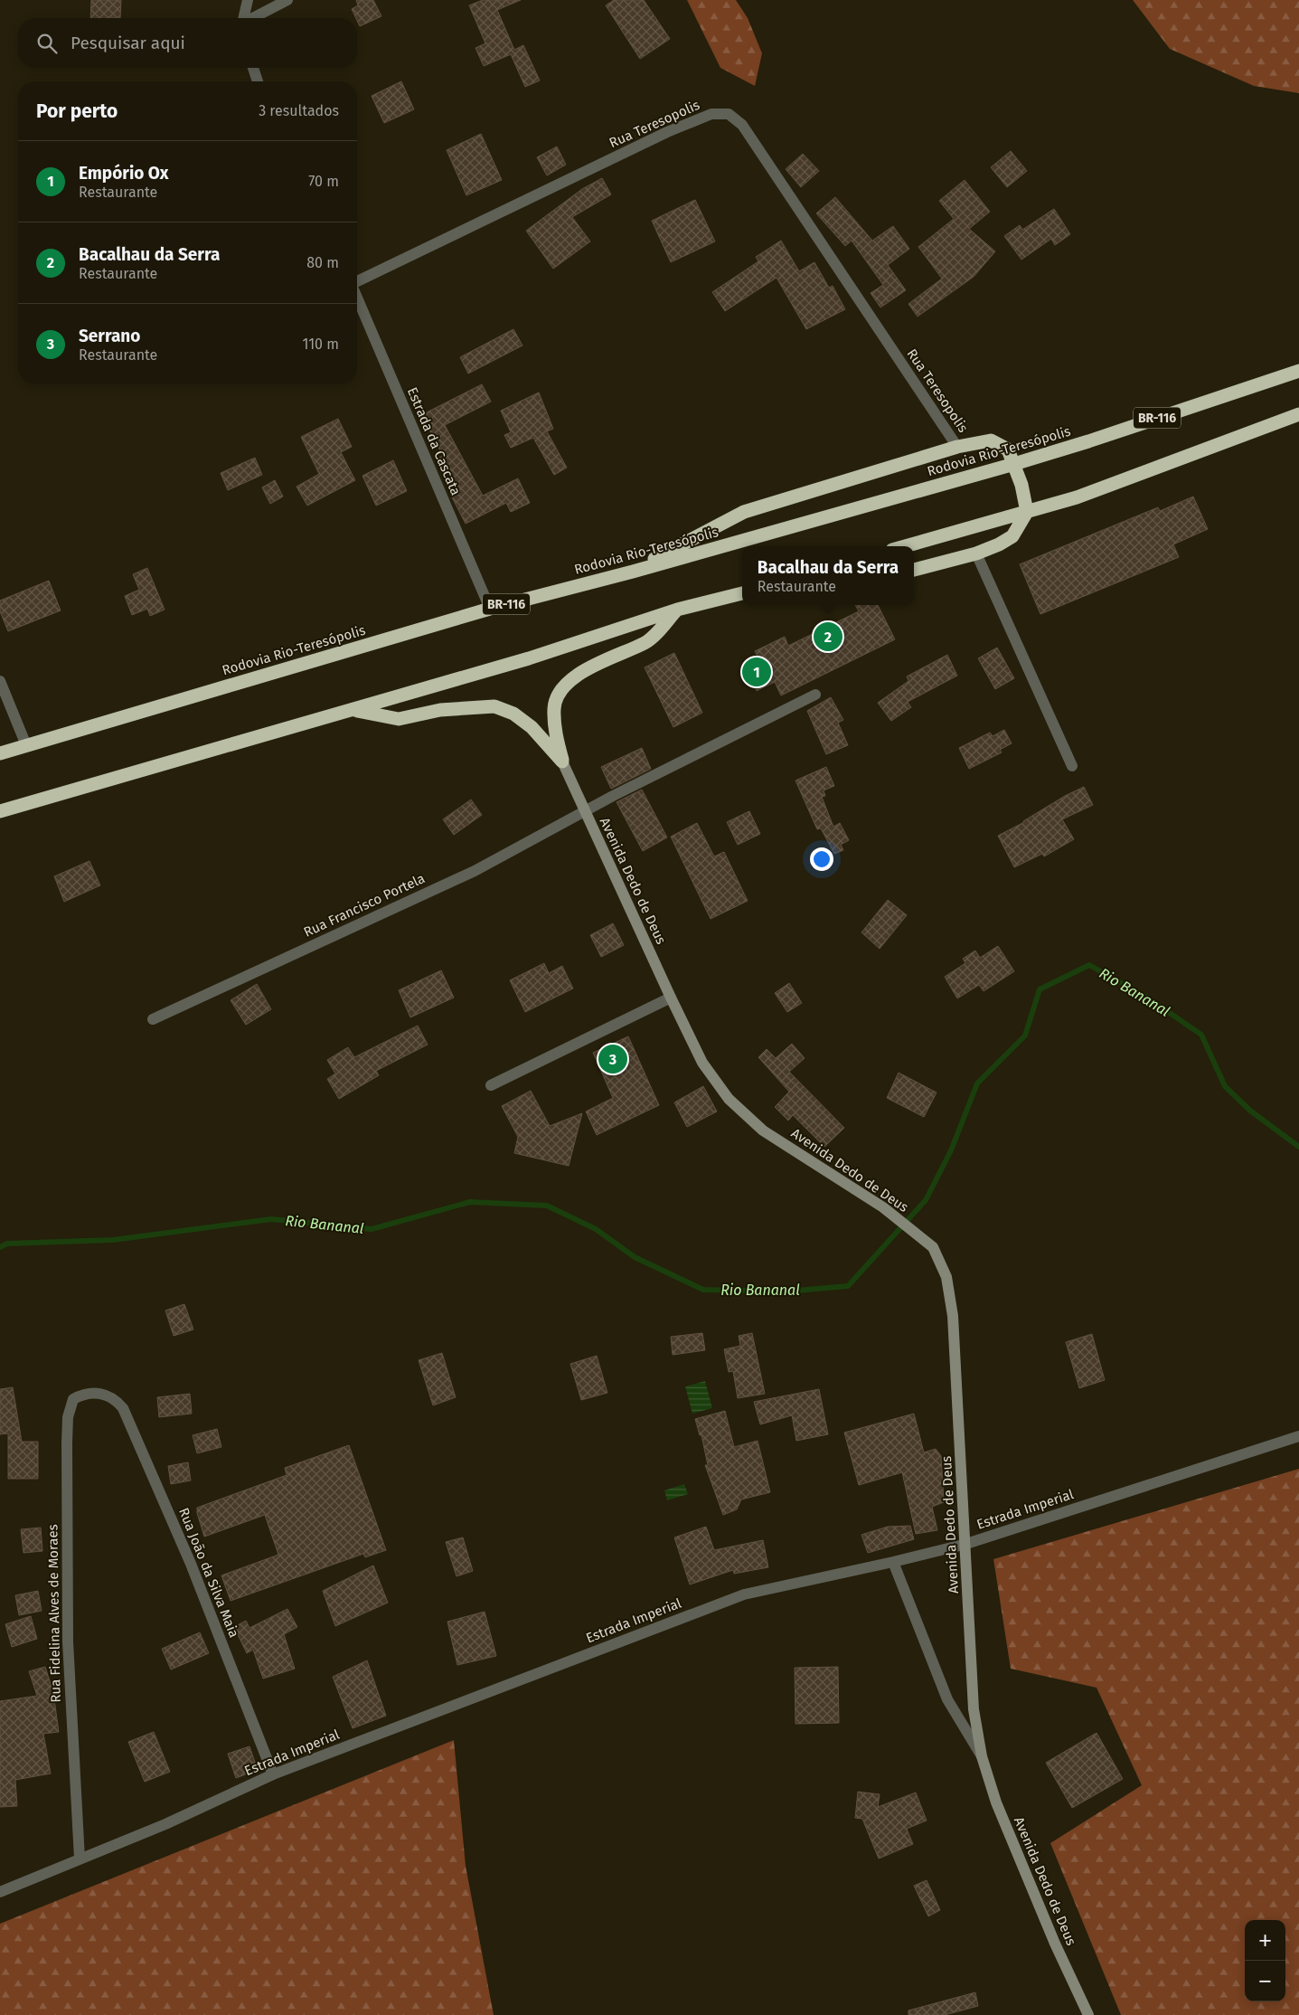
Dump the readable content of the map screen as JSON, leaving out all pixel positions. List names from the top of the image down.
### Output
{
  "streets": {
    "highway": ["BR-116", "Rodovia Rio-Teresópolis"],
    "main road": ["Avenida Dedo de Deus"],
    "street": [
      "Rua Teresopolis",
      "Estrada da Cascata",
      "Rua Francisco Portela",
      "Estrada Imperial",
      "Rua João da Silva Maia",
      "Rua Fidelina Alves de Moraes"
    ]
  },
  "crossings": [
    ["Estrada da Cascata", "Rodovia Rio-Teresópolis"],
    ["Avenida Dedo de Deus", "Rua Francisco Portela"],
    ["Avenida Dedo de Deus", "Estrada Imperial"],
    ["Estrada Imperial", "Rua João da Silva Maia"],
    ["Estrada Imperial", "Rua Fidelina Alves de Moraes"],
    ["Rua João da Silva Maia", "Rua Fidelina Alves de Moraes"]
  ],
  "water": ["Rio Bananal"],
  "page": {
    "search": "Pesquisar aqui",
    "heading": ["Por perto", "3 resultados"],
    "list": [
      {
        "mark": "1",
        "name": "Empório Ox",
        "note": "Restaurante",
        "value": "70 m"
      },
      {
        "mark": "2",
        "name": "Bacalhau da Serra",
        "note": "Restaurante",
        "value": "80 m"
      },
      {
        "mark": "3",
        "name": "Serrano",
        "note": "Restaurante",
        "value": "110 m"
      }
    ],
    "popup": ["Bacalhau da Serra", "Restaurante"],
    "pins": ["2", "1", "3"],
    "map_buttons": ["+", "−"]
  }
}
